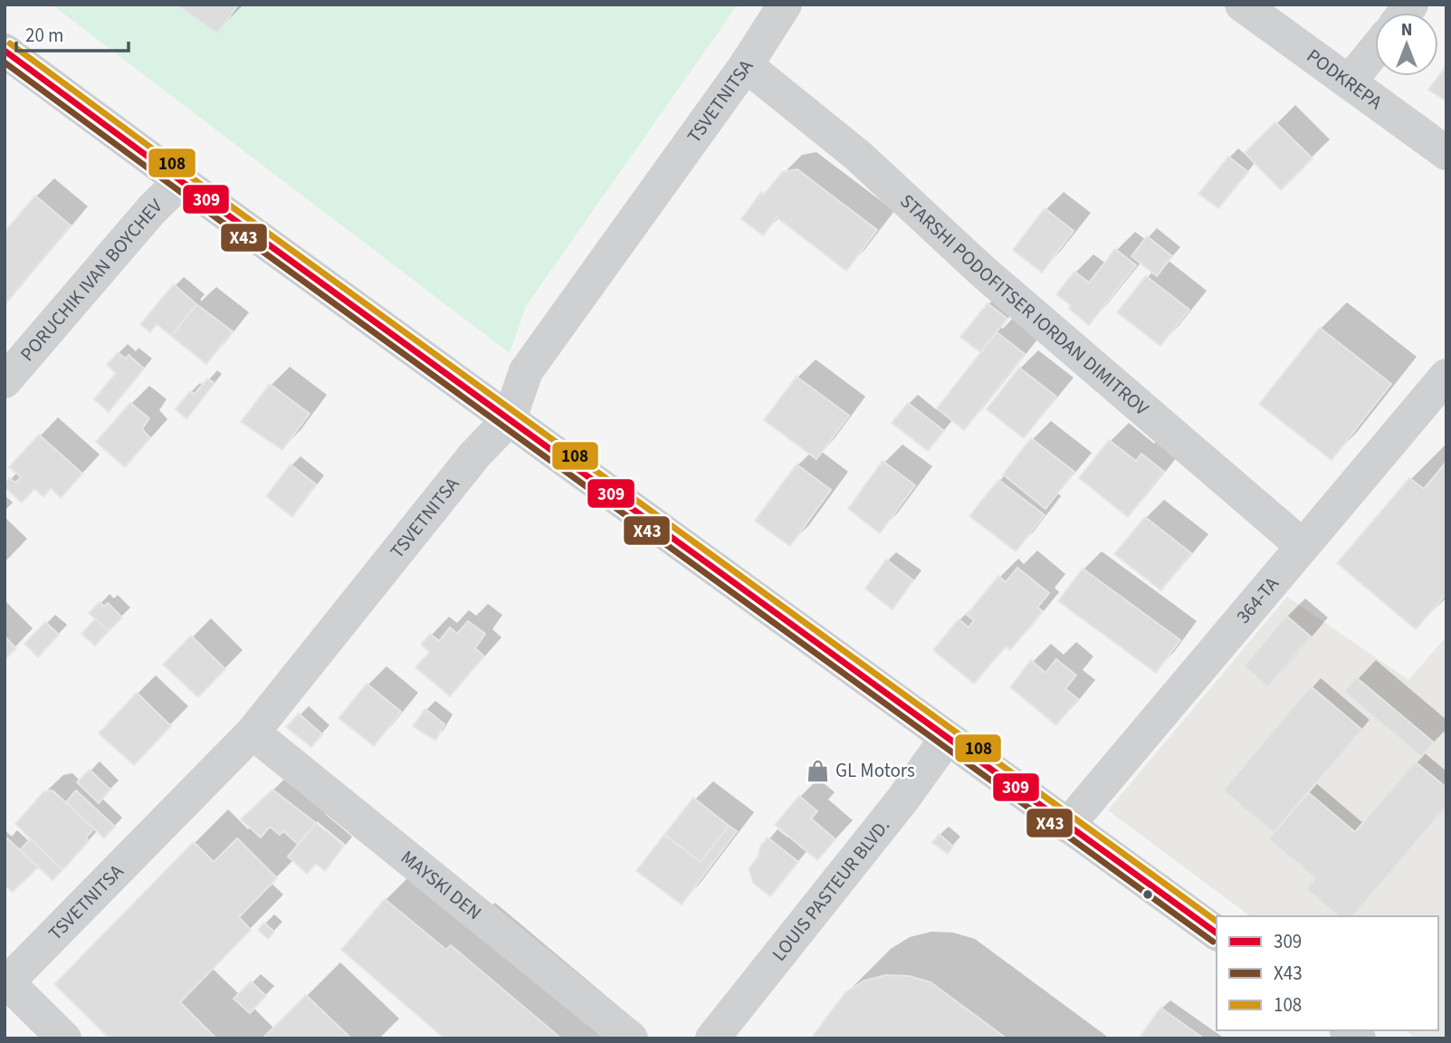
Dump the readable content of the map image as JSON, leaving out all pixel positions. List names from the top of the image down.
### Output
{
  "streets": {
    "street": [
      "PODKREPA",
      "TSVETNITSA",
      "PORUCHIK IVAN BOYCHEV",
      "STARSHI PODOFITSER IORDAN DIMITROV",
      "364-ТА",
      "MAYSKI DEN",
      "LOUIS PASTEUR BLVD."
    ]
  },
  "crossings": [
    ["TSVETNITSA", "STARSHI PODOFITSER IORDAN DIMITROV"],
    ["TSVETNITSA", "MAYSKI DEN"],
    ["STARSHI PODOFITSER IORDAN DIMITROV", "364-ТА"]
  ],
  "places": {
    "shop": ["GL Motors"]
  },
  "lines": ["transit line 108", "transit line 309", "transit line X43"],
  "legend": ["309", "X43", "108"],
  "scale_bar": "20 m",
  "north": "top"
}
